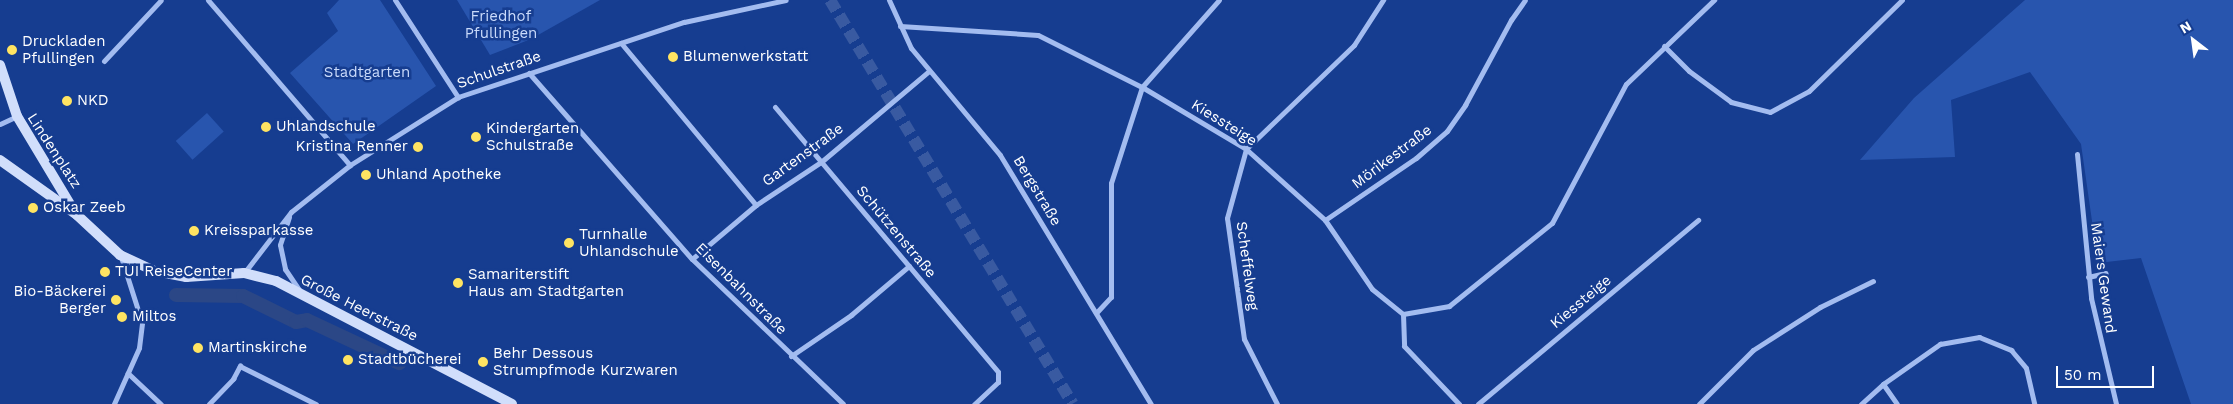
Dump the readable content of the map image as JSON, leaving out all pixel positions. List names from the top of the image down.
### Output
{
  "streets": {
    "main road": ["Lindenplatz", "Große Heerstraße"],
    "street": [
      "Schulstraße",
      "Kiessteige",
      "Gartenstraße",
      "Mörikestraße",
      "Bergstraße",
      "Schützenstraße",
      "Scheffelweg",
      "Maiers Gewand",
      "Eisenbahnstraße"
    ]
  },
  "crossings": [
    ["Schulstraße", "Lindenplatz"],
    ["Schulstraße", "Eisenbahnstraße"],
    ["Schulstraße", "Große Heerstraße"],
    ["Kiessteige", "Mörikestraße"],
    ["Kiessteige", "Bergstraße"],
    ["Kiessteige", "Scheffelweg"],
    ["Lindenplatz", "Große Heerstraße"],
    ["Gartenstraße", "Bergstraße"],
    ["Gartenstraße", "Schützenstraße"],
    ["Gartenstraße", "Eisenbahnstraße"]
  ],
  "parks": ["Friedhof Pfullingen", "Stadtgarten"],
  "places": [
    "Druckladen Pfullingen",
    "Blumenwerkstatt",
    "NKD",
    "Uhlandschule",
    "Kindergarten Schulstraße",
    "Kristina Renner",
    "Uhland Apotheke",
    "Oskar Zeeb",
    "Kreissparkasse",
    "Turnhalle Uhlandschule",
    "TUI ReiseCenter",
    "Samariterstift Haus am Stadtgarten",
    "Bio-Bäckerei Berger",
    "Miltos",
    "Martinskirche",
    "Stadtbücherei",
    "Behr Dessous Strumpfmode Kurzwaren"
  ],
  "scale_bar": "50 m",
  "north": "top left"
}
